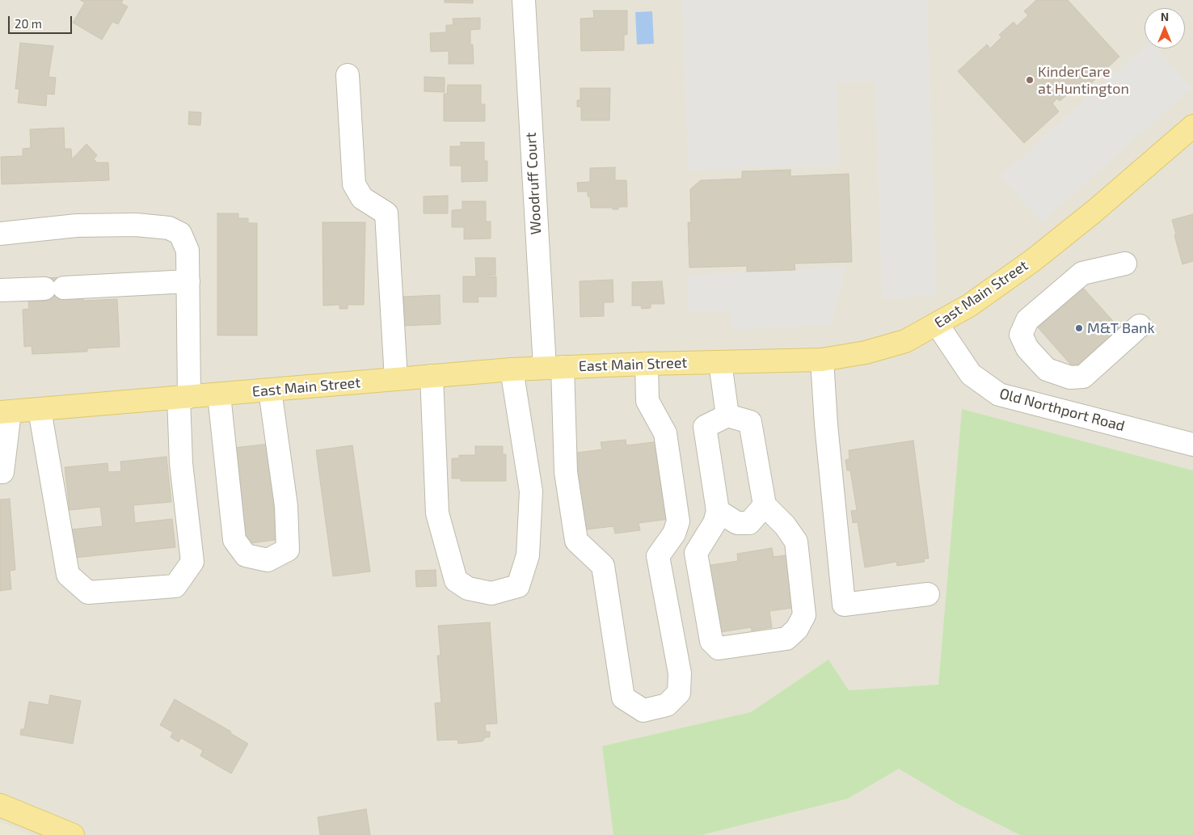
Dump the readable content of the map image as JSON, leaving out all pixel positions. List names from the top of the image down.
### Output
{
  "streets": {
    "main road": ["East Main Street"],
    "street": ["Woodruff Court", "Old Northport Road"]
  },
  "crossings": [
    ["Woodruff Court", "East Main Street"],
    ["East Main Street", "Old Northport Road"]
  ],
  "places": ["KinderCare at Huntington", "M&T Bank"],
  "scale_bar": "20 m",
  "north": "top"
}
